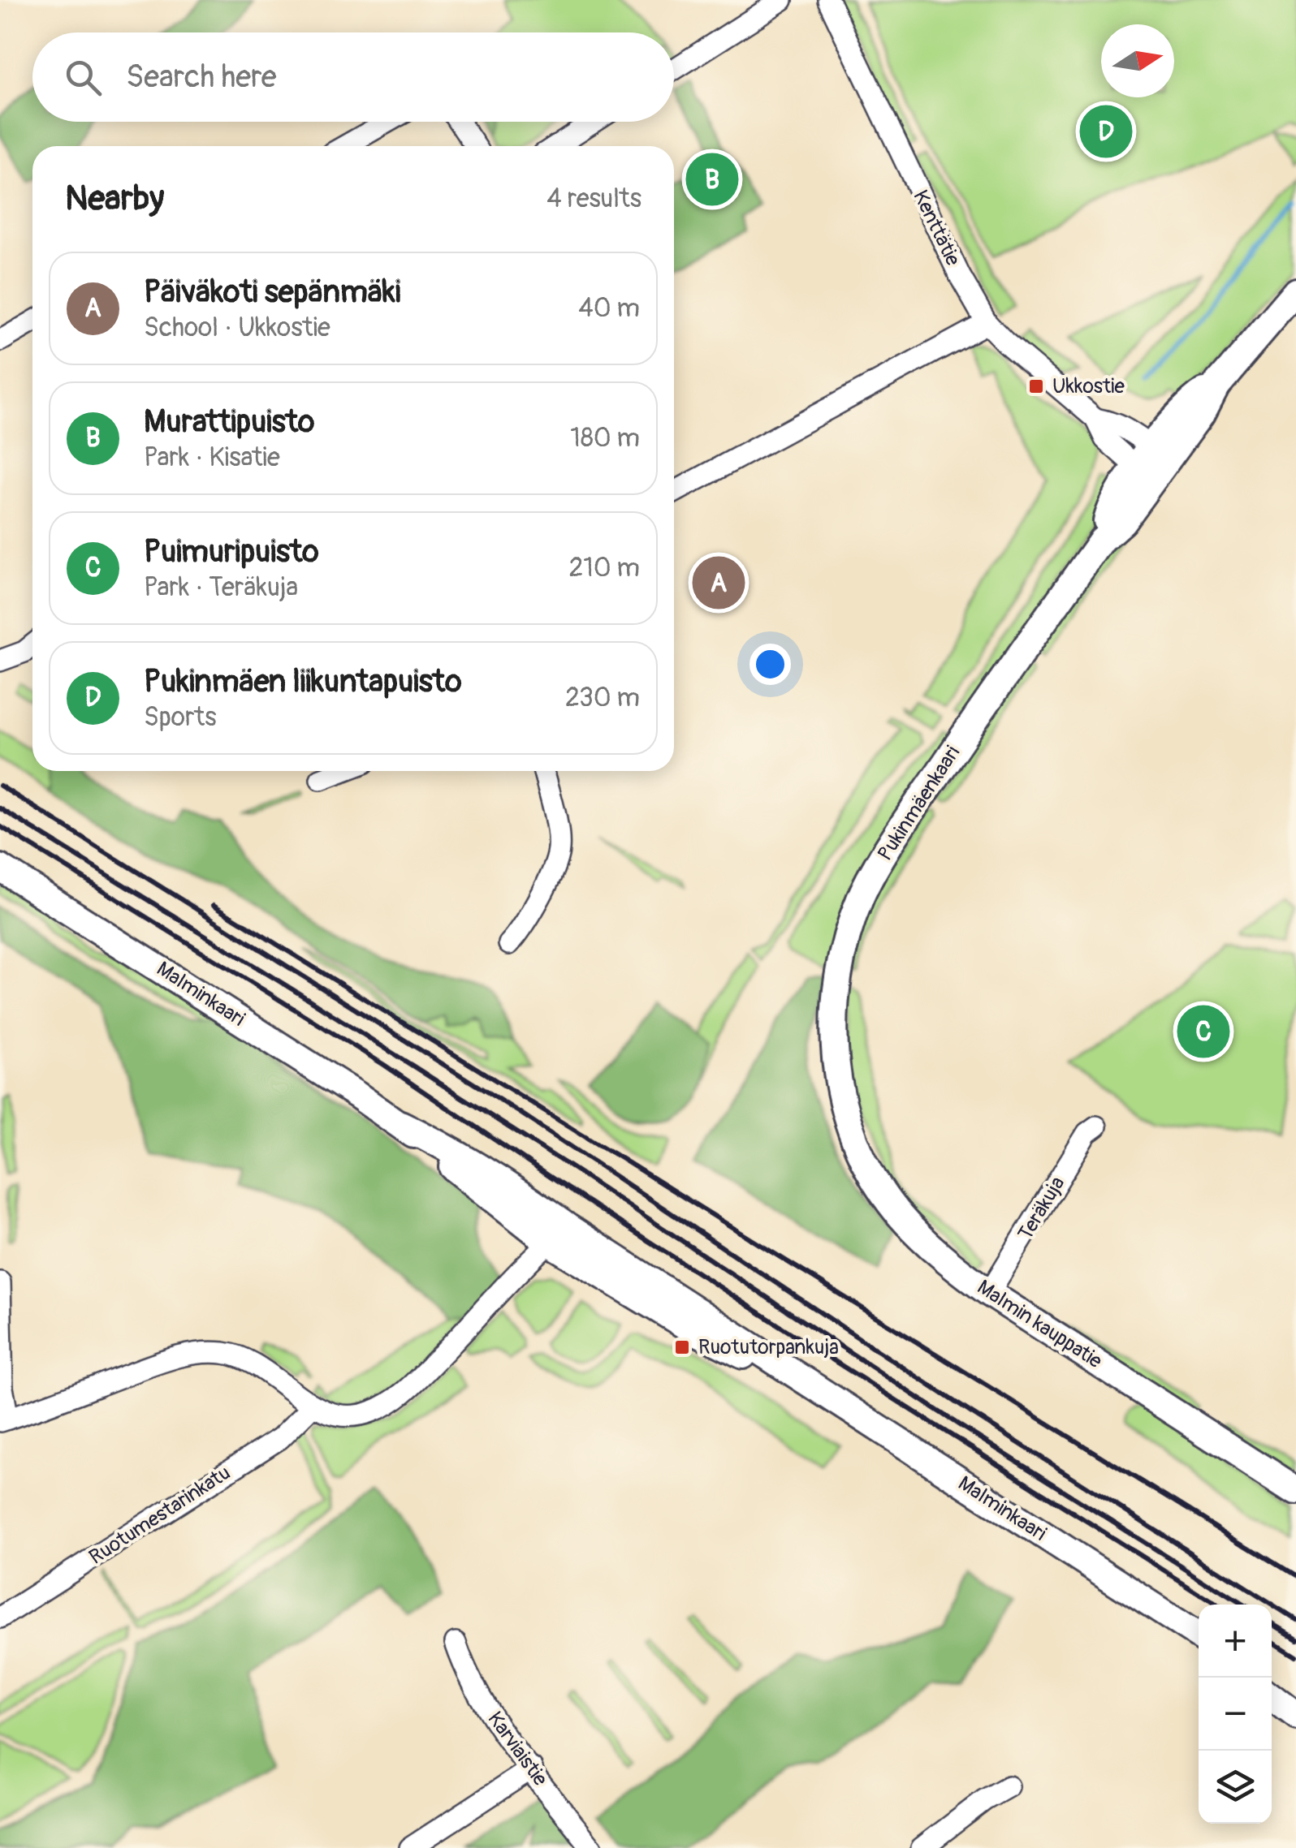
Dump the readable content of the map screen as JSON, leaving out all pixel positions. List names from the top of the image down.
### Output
{
  "streets": {
    "main road": ["Pukinmäenkaari", "Malminkaari", "Malmin kauppatie"],
    "street": [
      "Kenttätie",
      "Teräkuja",
      "Ruotumestarinkatu",
      "Karviaistie"
    ]
  },
  "crossings": [
    ["Kenttätie", "Pukinmäenkaari"],
    ["Pukinmäenkaari", "Malmin kauppatie"],
    ["Teräkuja", "Malmin kauppatie"]
  ],
  "places": {
    "transit": ["Ukkostie", "Ruotutorpankuja"]
  },
  "north": "right",
  "page": {
    "search": "Search here",
    "pins": [
      "D",
      "B",
      "A",
      "C"
    ],
    "heading": ["Nearby", "4 results"],
    "list": [
      {
        "mark": "A",
        "name": "Päiväkoti sepänmäki",
        "note": "School · Ukkostie",
        "value": "40 m"
      },
      {
        "mark": "B",
        "name": "Murattipuisto",
        "note": "Park · Kisatie",
        "value": "180 m"
      },
      {
        "mark": "C",
        "name": "Puimuripuisto",
        "note": "Park · Teräkuja",
        "value": "210 m"
      },
      {
        "mark": "D",
        "name": "Pukinmäen liikuntapuisto",
        "note": "Sports",
        "value": "230 m"
      }
    ],
    "map_buttons": ["+", "−"]
  }
}
